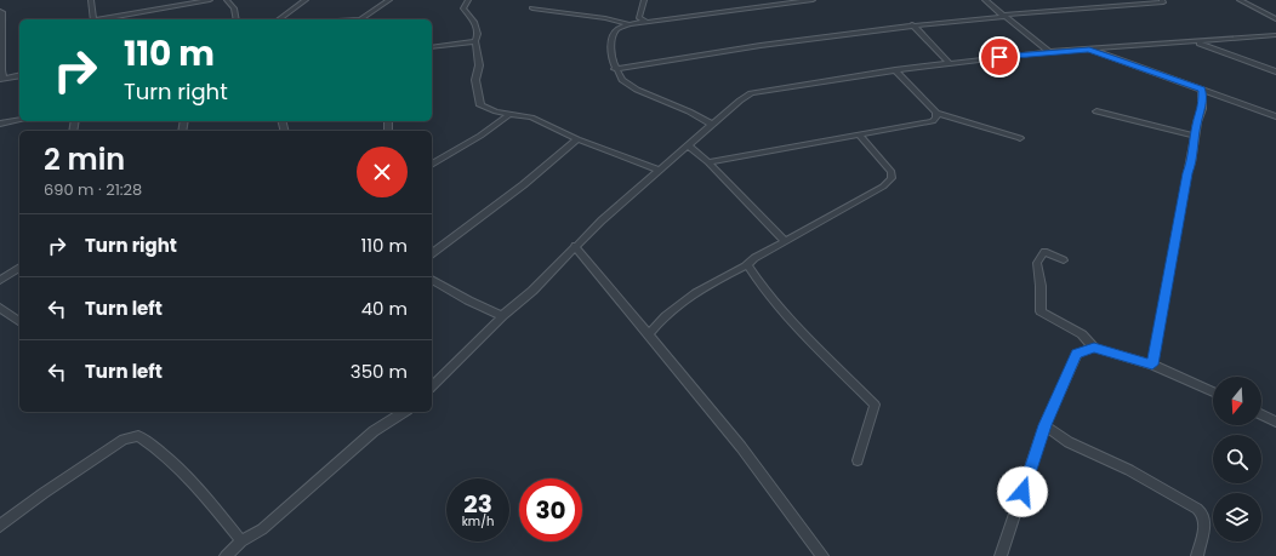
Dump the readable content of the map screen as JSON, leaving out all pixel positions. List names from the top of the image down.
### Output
{
  "north": "bottom",
  "page": {
    "turn": ["110 m", "Turn right"],
    "heading": ["2 min", "690 m · 21:28"],
    "list": [
      {
        "name": "Turn right",
        "value": "110 m"
      },
      {
        "name": "Turn left",
        "value": "40 m"
      },
      {
        "name": "Turn left",
        "value": "350 m"
      }
    ],
    "speed": "23 km/h",
    "limit": "30"
  }
}
